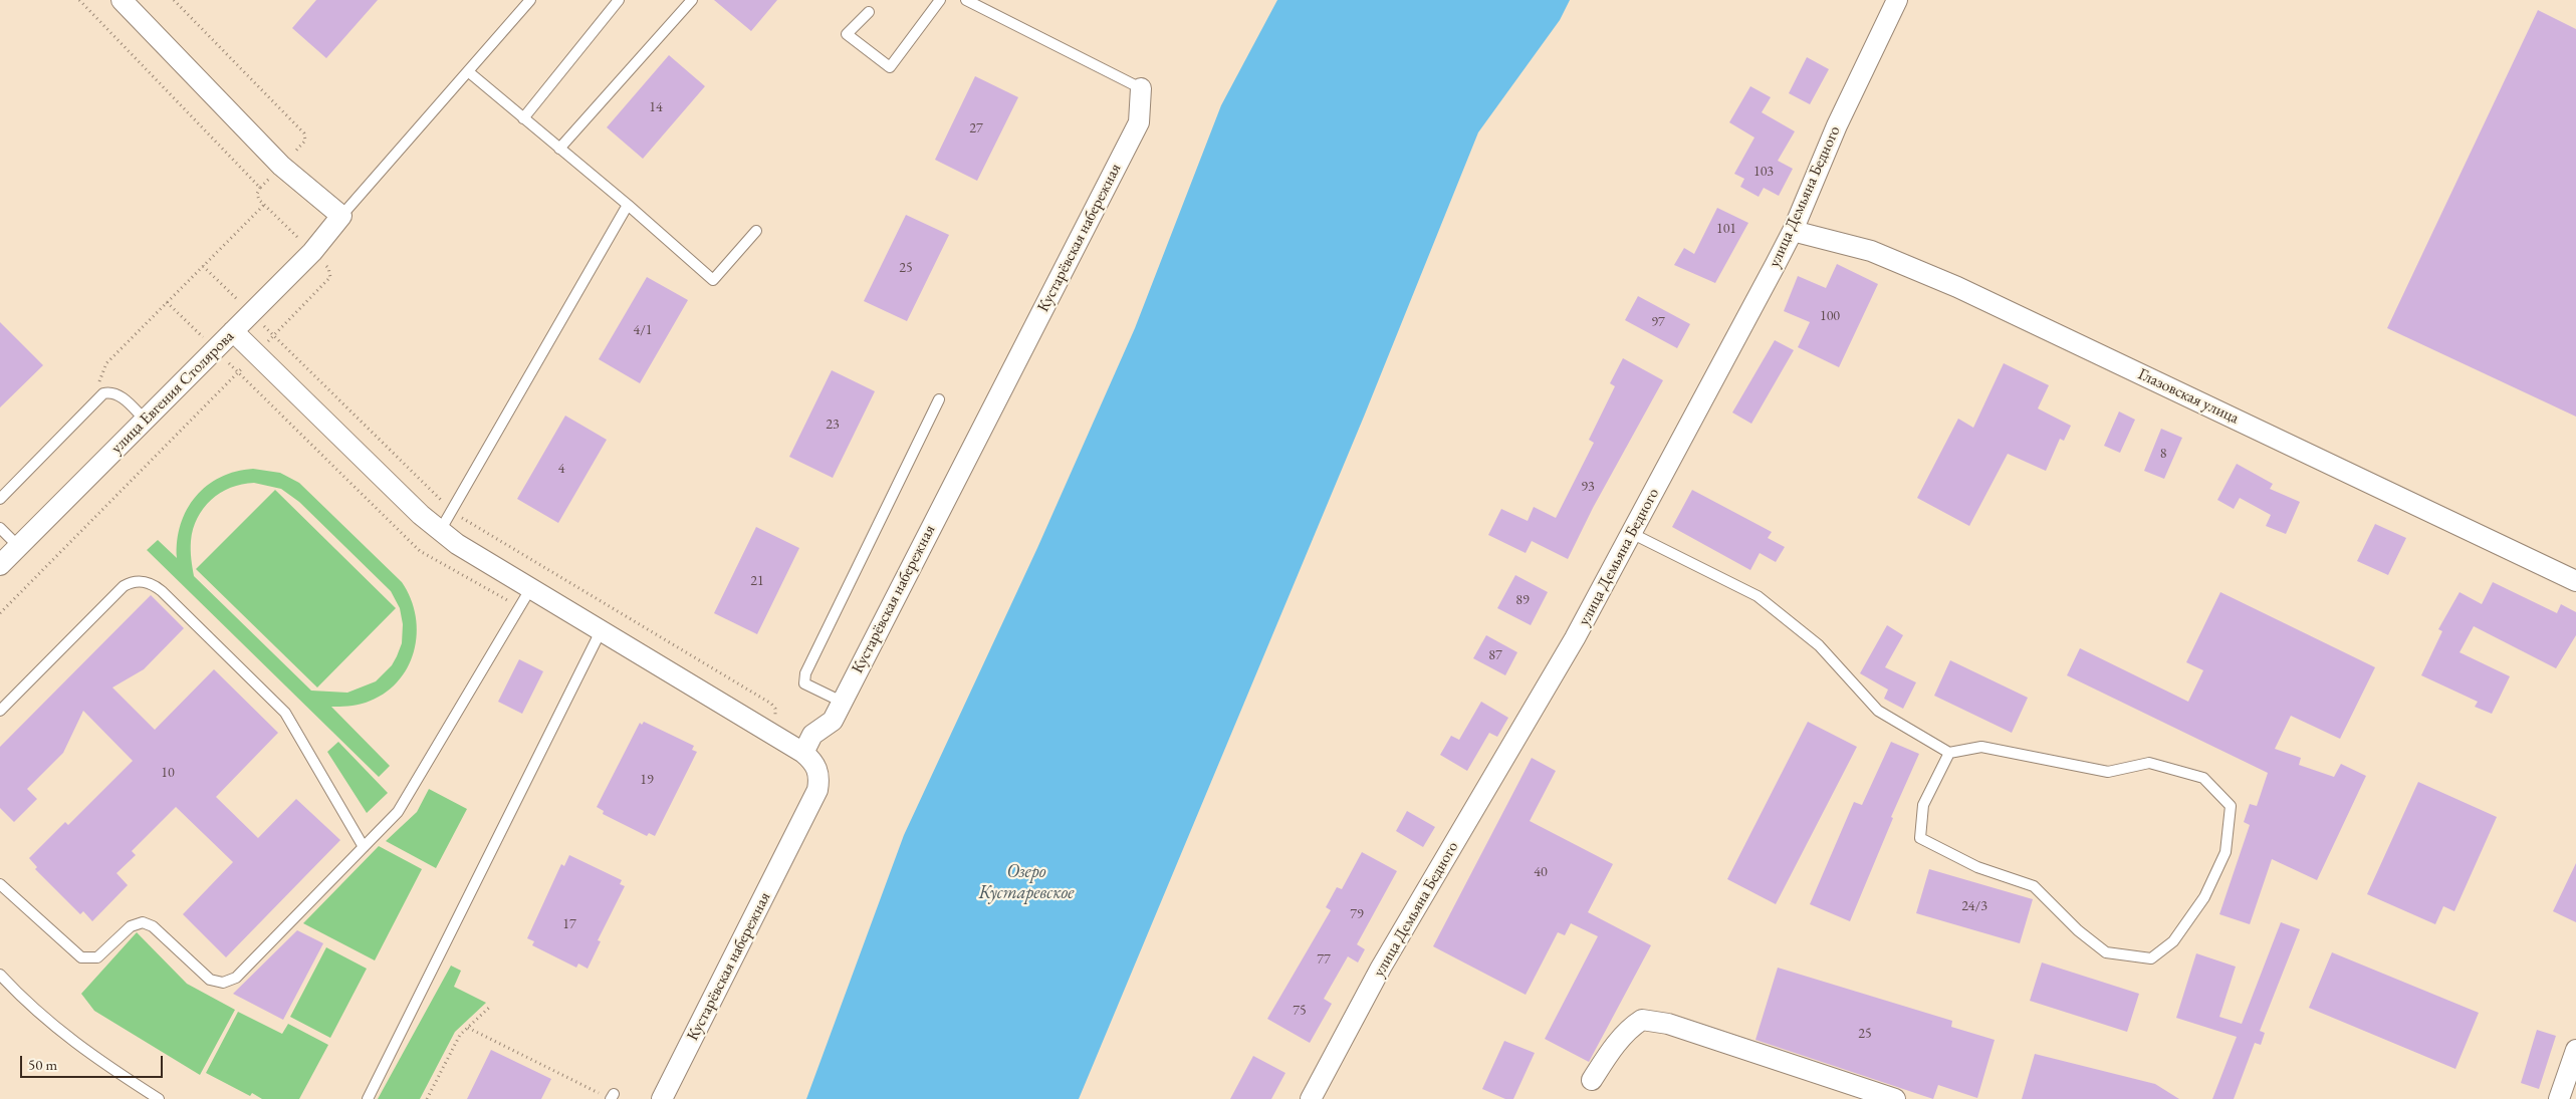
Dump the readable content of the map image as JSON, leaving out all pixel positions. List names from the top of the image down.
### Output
{
  "streets": {
    "street": [
      "улица Демьяна Бедного",
      "Кустарёвская набережная",
      "улица Евгения Столярова",
      "Глазовская улица"
    ]
  },
  "crossings": [
    ["улица Демьяна Бедного", "Глазовская улица"]
  ],
  "water": ["Озеро Кустаревское"],
  "house_numbers": [
    "14",
    "27",
    "103",
    "101",
    "25",
    "100",
    "97",
    "4/1",
    "23",
    "8",
    "4",
    "93",
    "21",
    "89",
    "87",
    "10",
    "19",
    "40",
    "24/3",
    "79",
    "17",
    "77",
    "75",
    "25"
  ],
  "scale_bar": "50 m"
}
